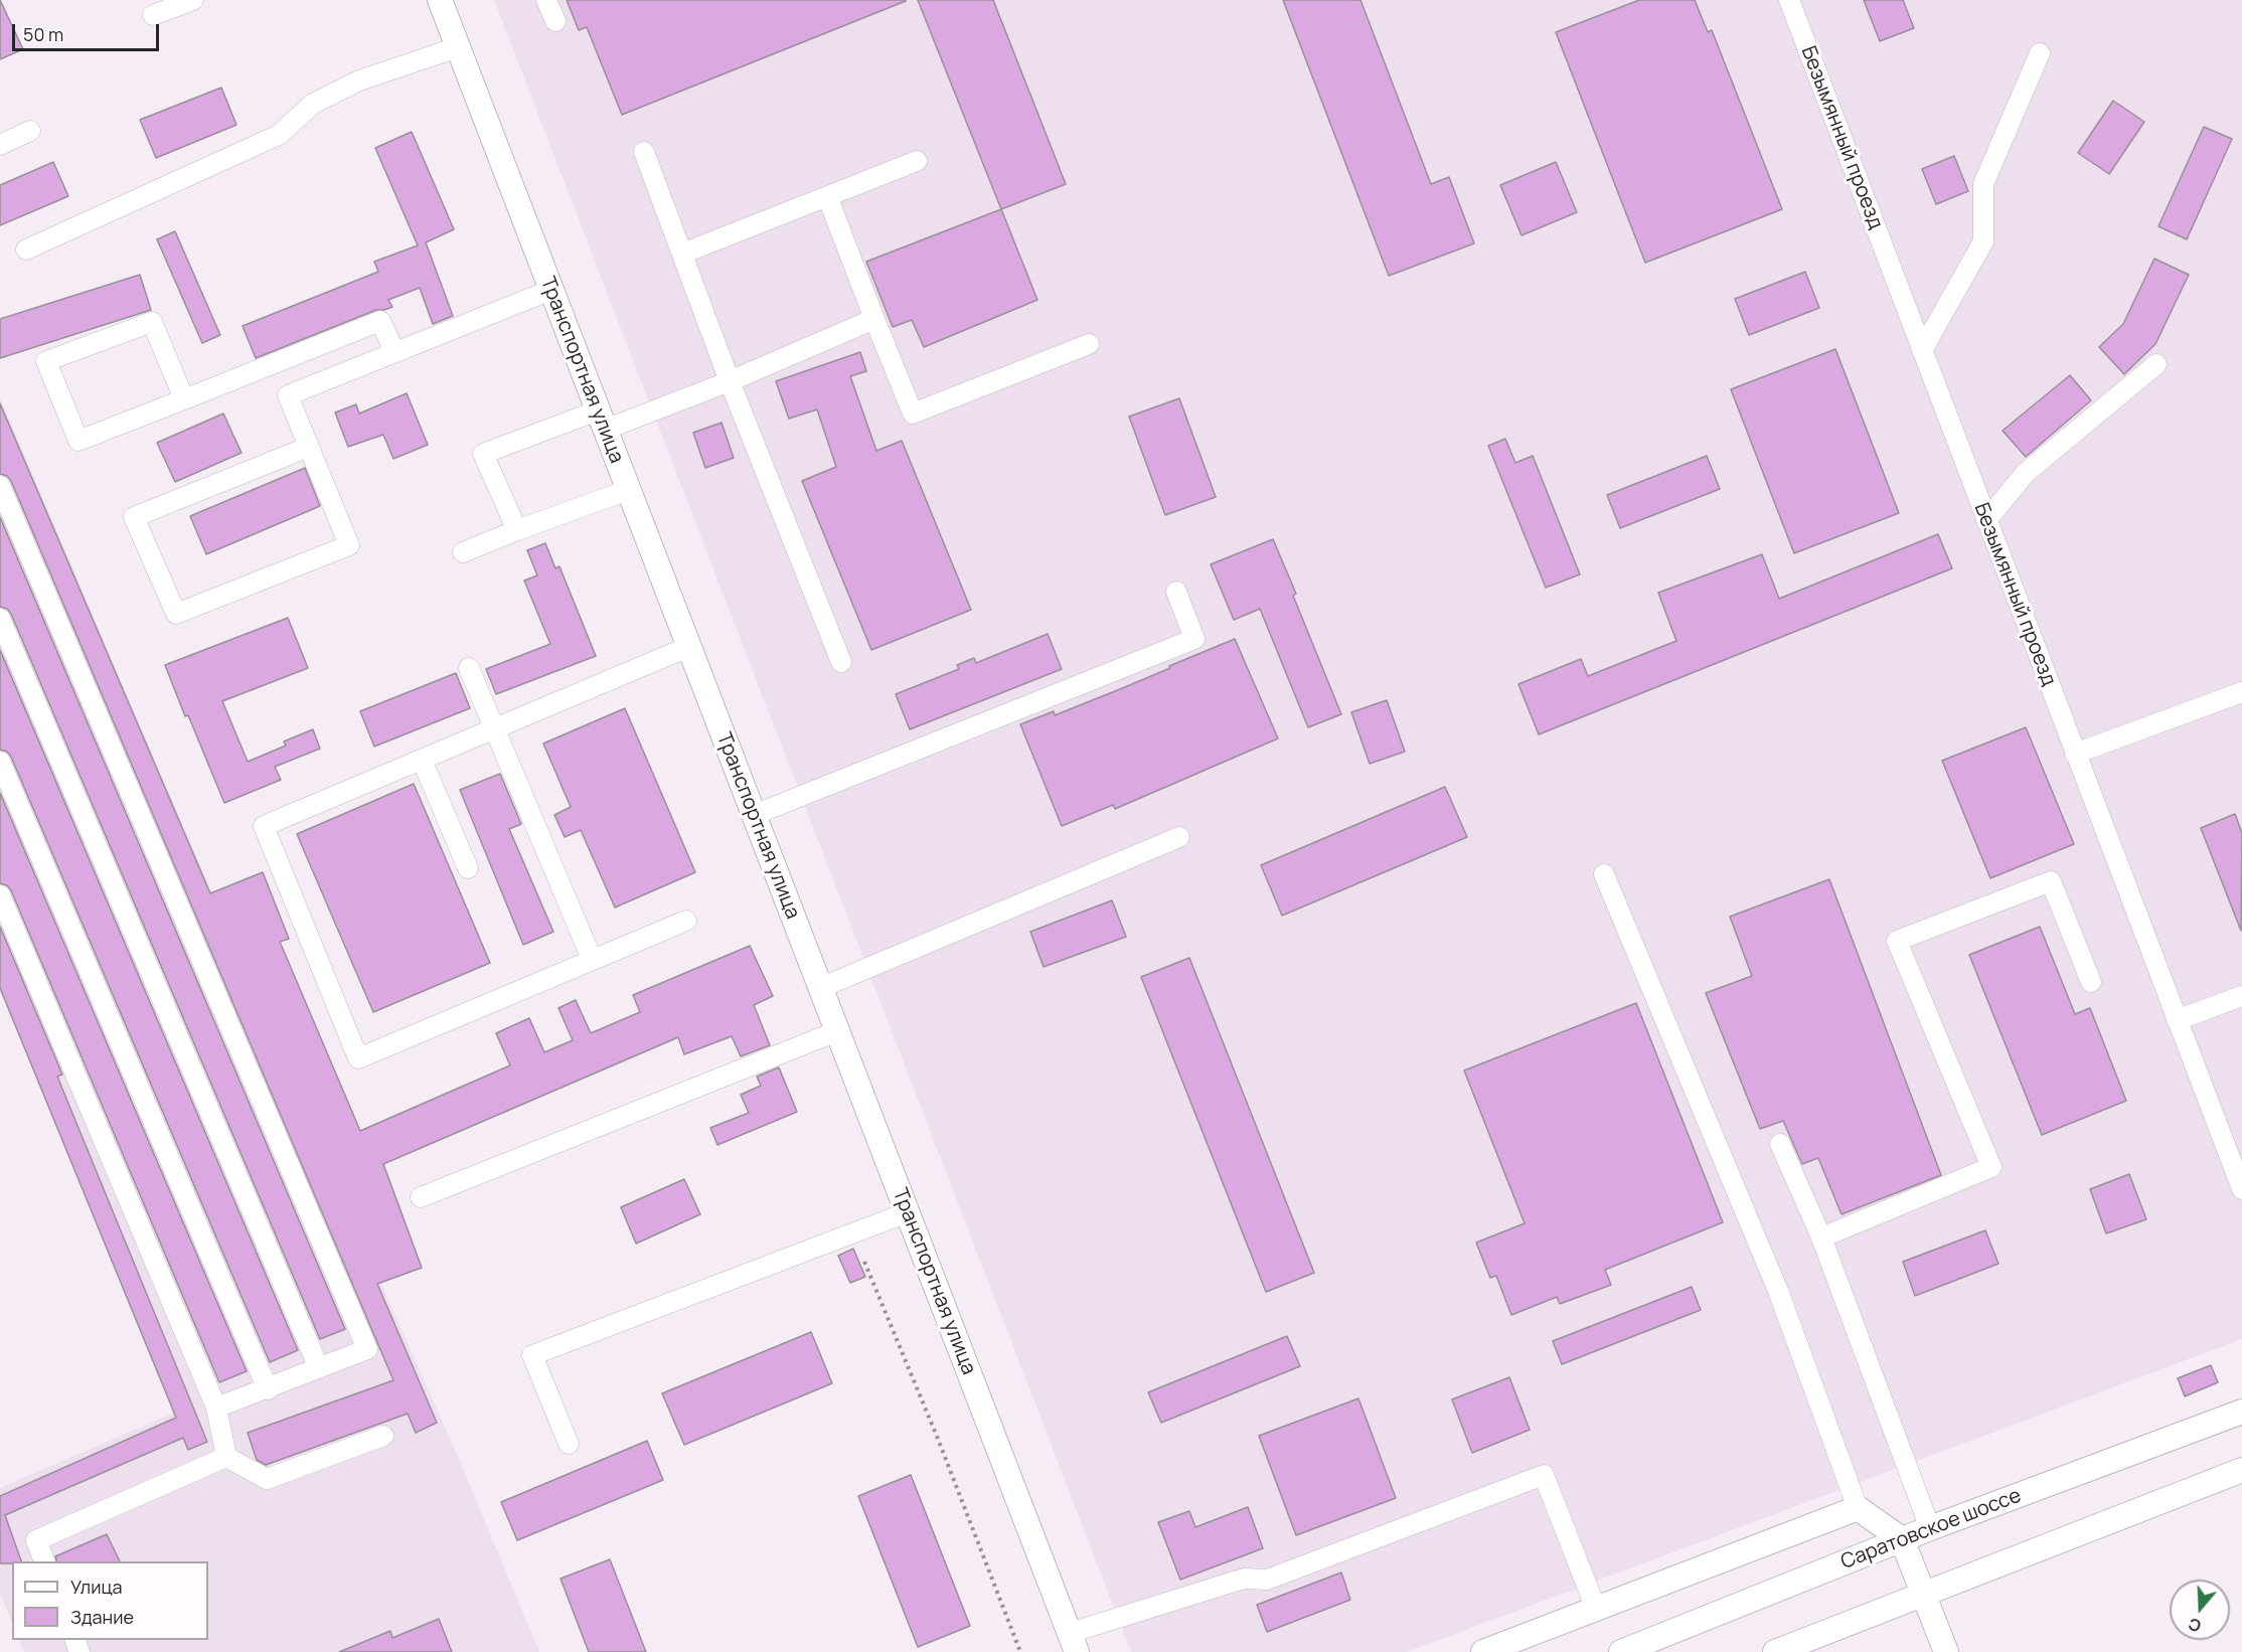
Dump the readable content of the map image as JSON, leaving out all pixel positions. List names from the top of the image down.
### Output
{
  "streets": {
    "main road": ["Транспортная улица", "Саратовское шоссе"],
    "street": ["Безымянный проезд"]
  },
  "legend": ["Улица", "Здание"],
  "scale_bar": "50 m",
  "north": "bottom"
}
